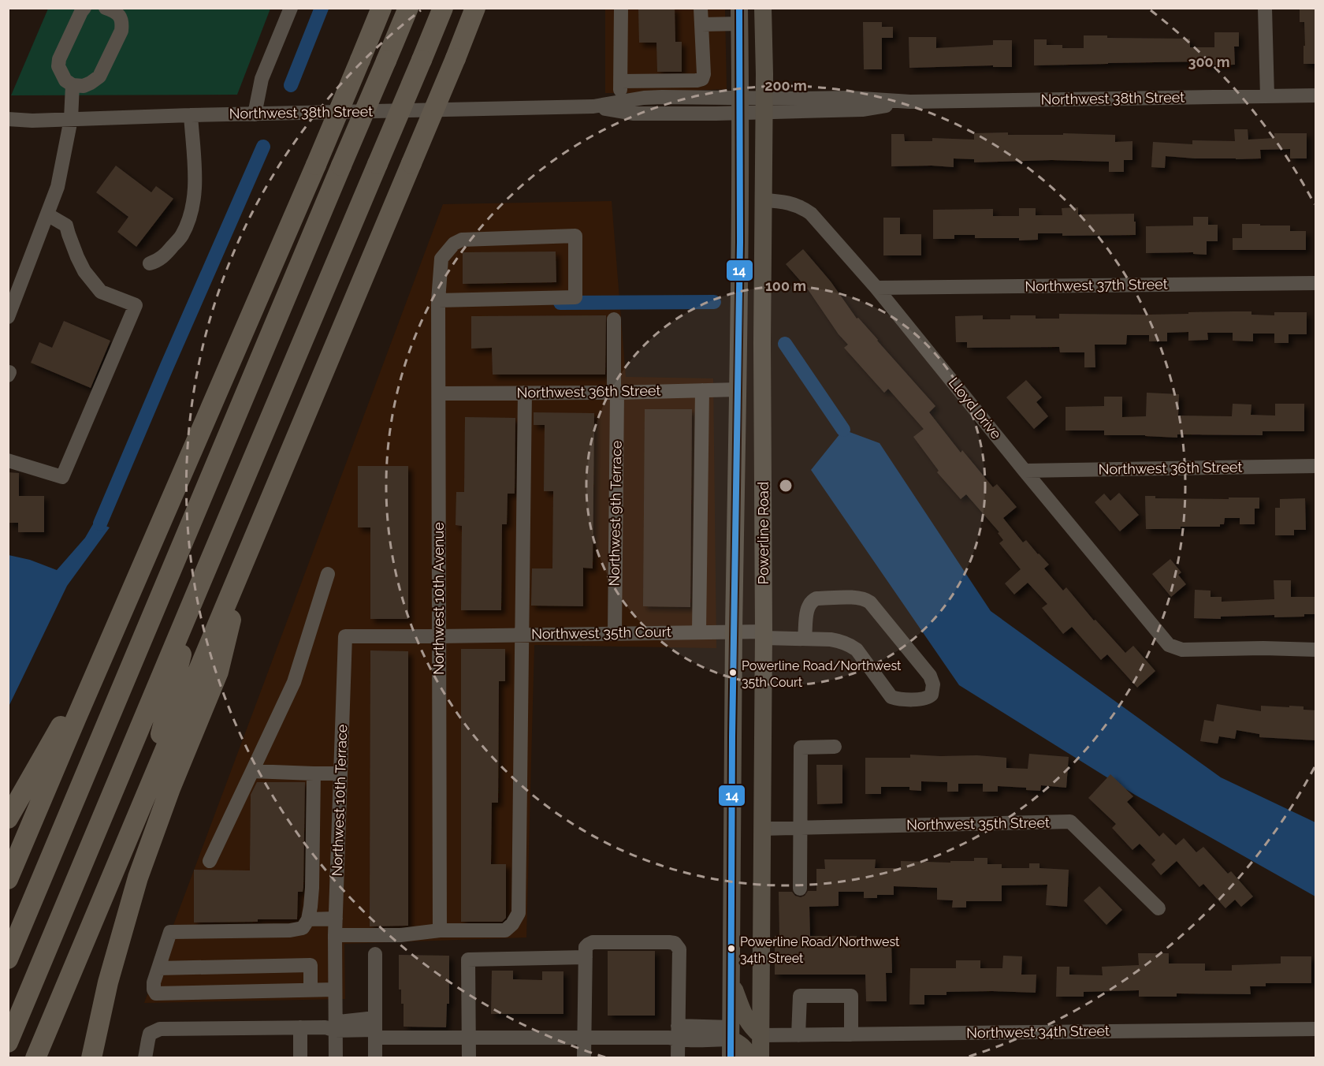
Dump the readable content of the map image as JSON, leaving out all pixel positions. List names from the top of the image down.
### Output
{
  "streets": {
    "main road": ["Powerline Road"],
    "street": [
      "Northwest 38th Street",
      "Northwest 37th Street",
      "Northwest 36th Street",
      "Lloyd Drive",
      "Northwest 9th Terrace",
      "Northwest 10th Avenue",
      "Northwest 35th Court",
      "Northwest 10th Terrace",
      "Northwest 35th Street",
      "Northwest 34th Street"
    ]
  },
  "crossings": [
    ["Northwest 38th Street", "Powerline Road"],
    ["Northwest 37th Street", "Lloyd Drive"],
    ["Northwest 36th Street", "Lloyd Drive"],
    ["Northwest 36th Street", "Northwest 9th Terrace"],
    ["Northwest 36th Street", "Powerline Road"],
    ["Northwest 36th Street", "Northwest 10th Avenue"],
    ["Lloyd Drive", "Powerline Road"],
    ["Northwest 9th Terrace", "Northwest 35th Court"],
    ["Powerline Road", "Northwest 35th Court"],
    ["Powerline Road", "Northwest 35th Street"],
    ["Powerline Road", "Northwest 34th Street"],
    ["Northwest 10th Avenue", "Northwest 35th Court"],
    ["Northwest 10th Avenue", "Northwest 10th Terrace"],
    ["Northwest 35th Court", "Northwest 10th Terrace"]
  ],
  "places": ["Powerline Road/Northwest 35th Court", "Powerline Road/Northwest 34th Street"],
  "lines": ["transit line 14"],
  "rings": ["300 m", "200 m", "100 m"]
}
